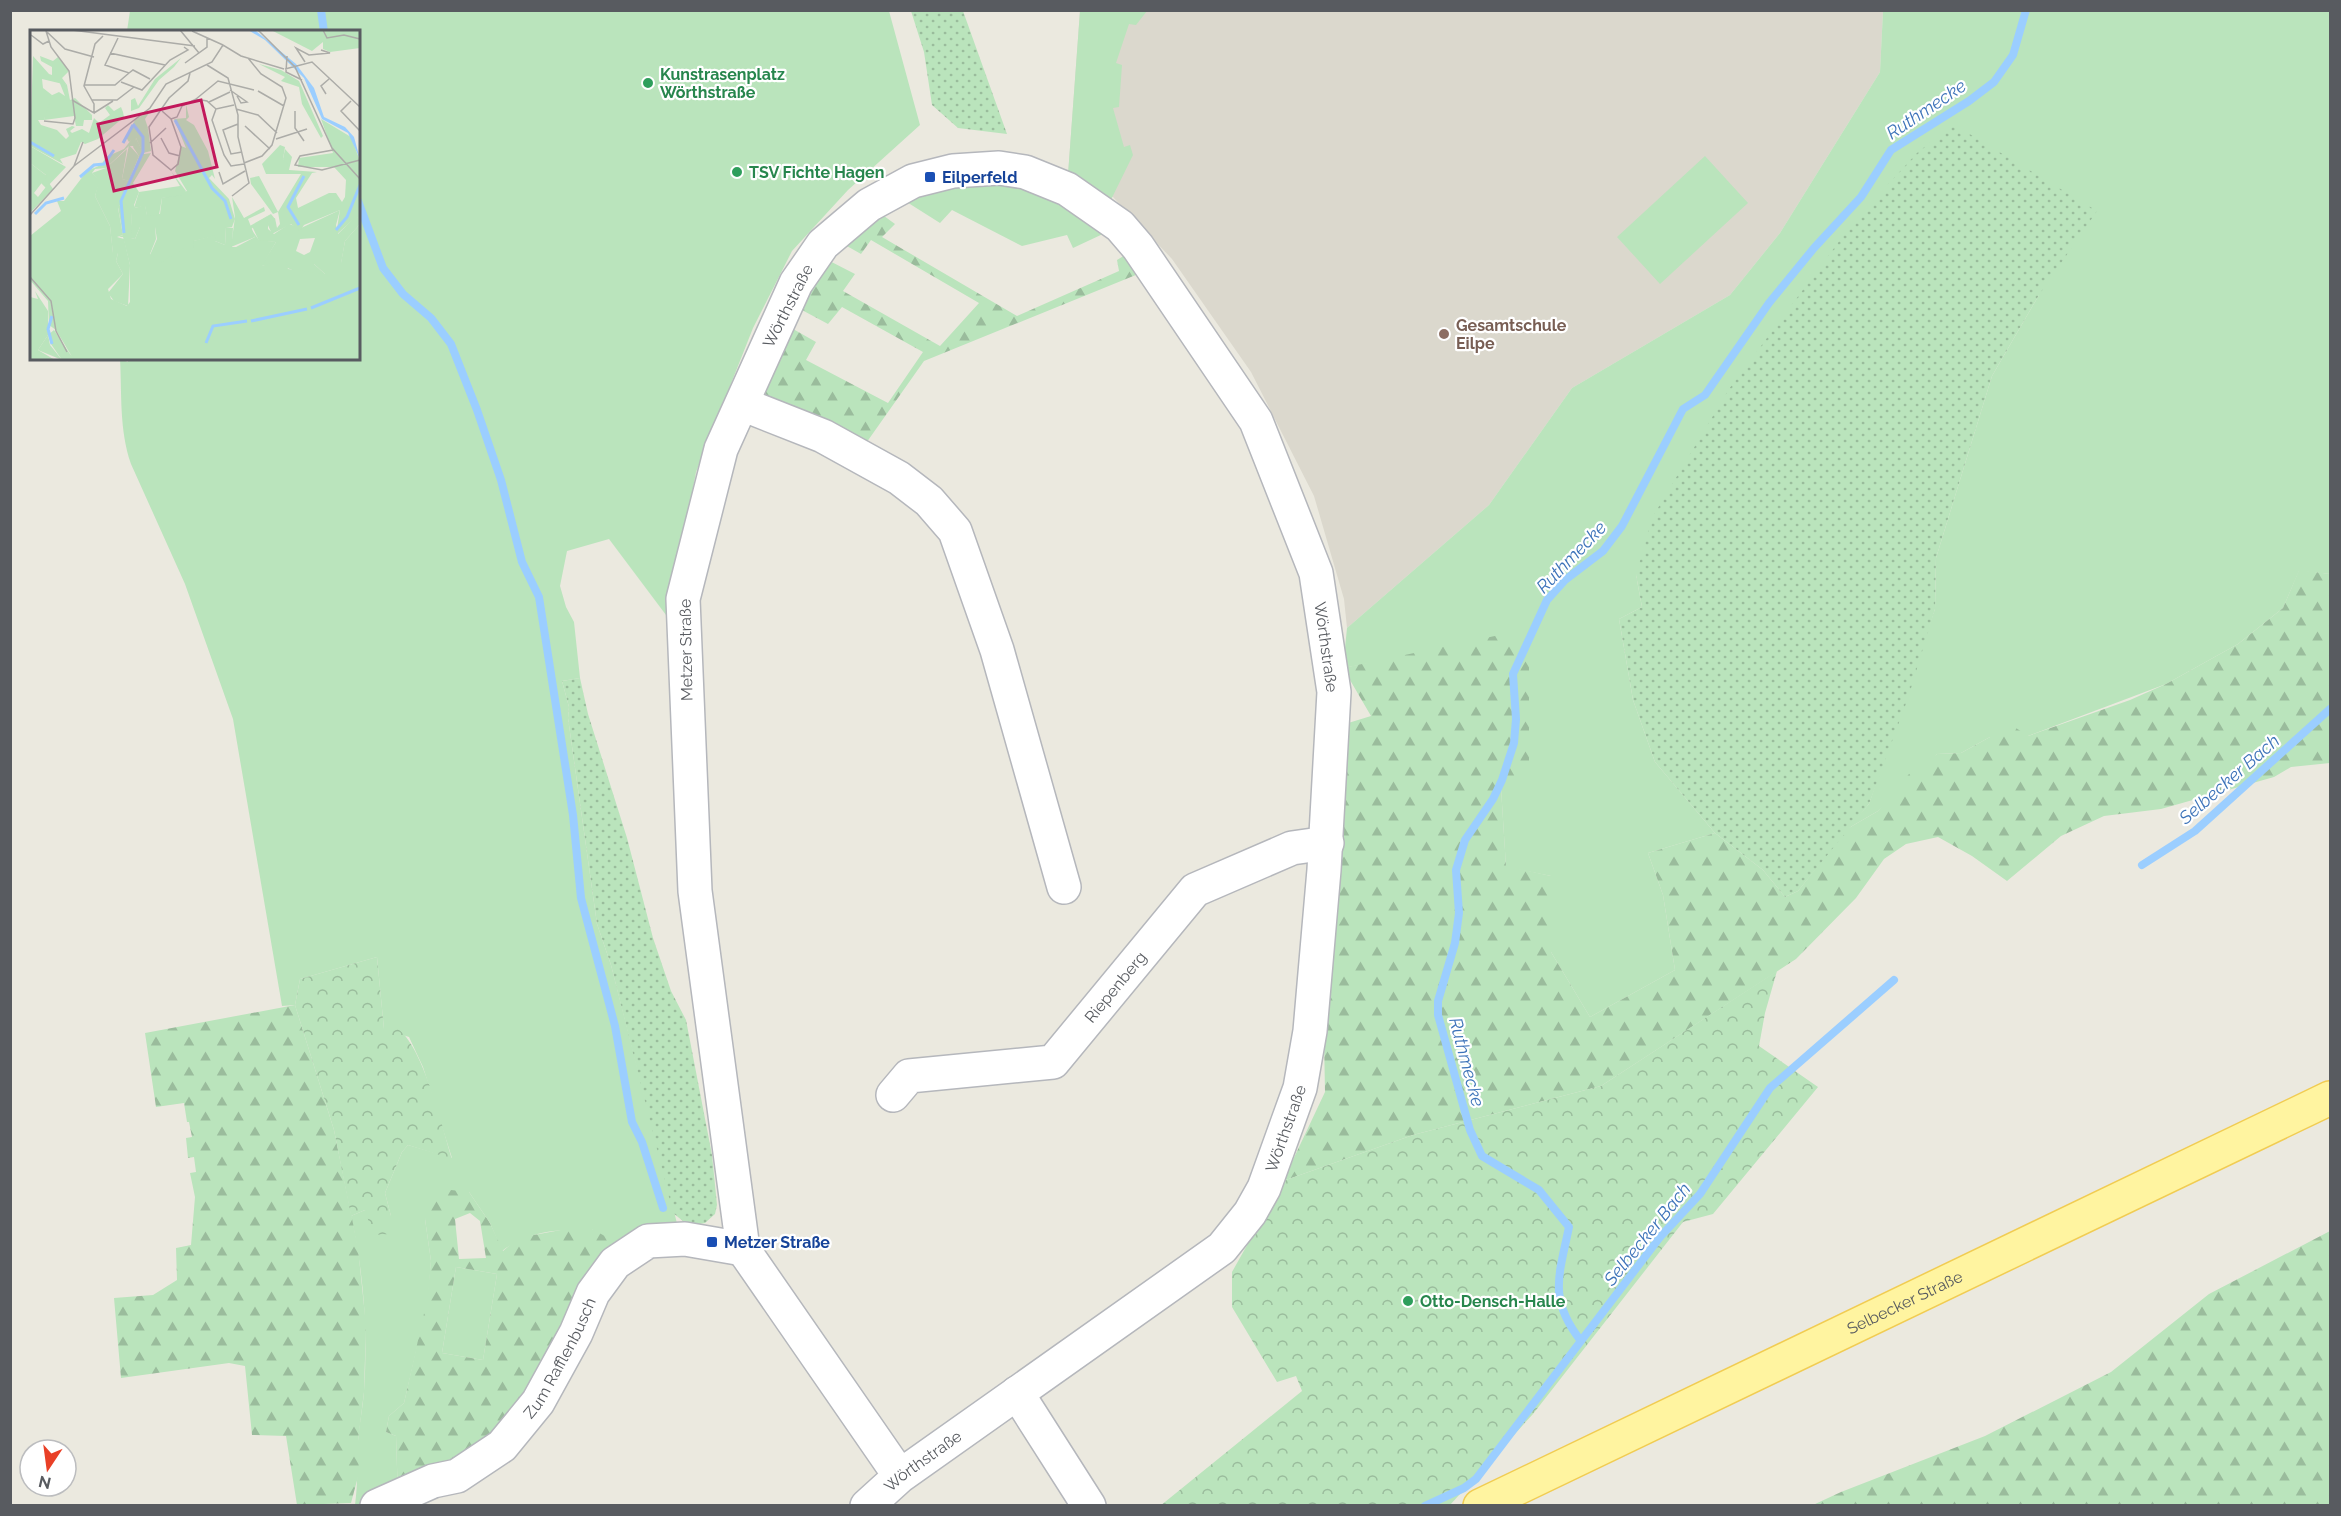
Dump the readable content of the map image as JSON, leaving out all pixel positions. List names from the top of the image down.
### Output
{
  "streets": {
    "main road": ["Selbecker Straße"],
    "street": [
      "Wörthstraße",
      "Metzer Straße",
      "Riepenberg",
      "Zum Rafflenbusch"
    ]
  },
  "crossings": [
    ["Wörthstraße", "Metzer Straße"],
    ["Wörthstraße", "Riepenberg"],
    ["Metzer Straße", "Zum Rafflenbusch"]
  ],
  "water": ["Ruthmecke", "Selbecker Bach"],
  "places": {
    "other": [
      "Kunstrasenplatz Wörthstraße",
      "TSV Fichte Hagen",
      "Gesamtschule Eilpe",
      "Otto-Densch-Halle"
    ],
    "transit": ["Eilperfeld", "Metzer Straße"]
  },
  "north": "bottom"
}
